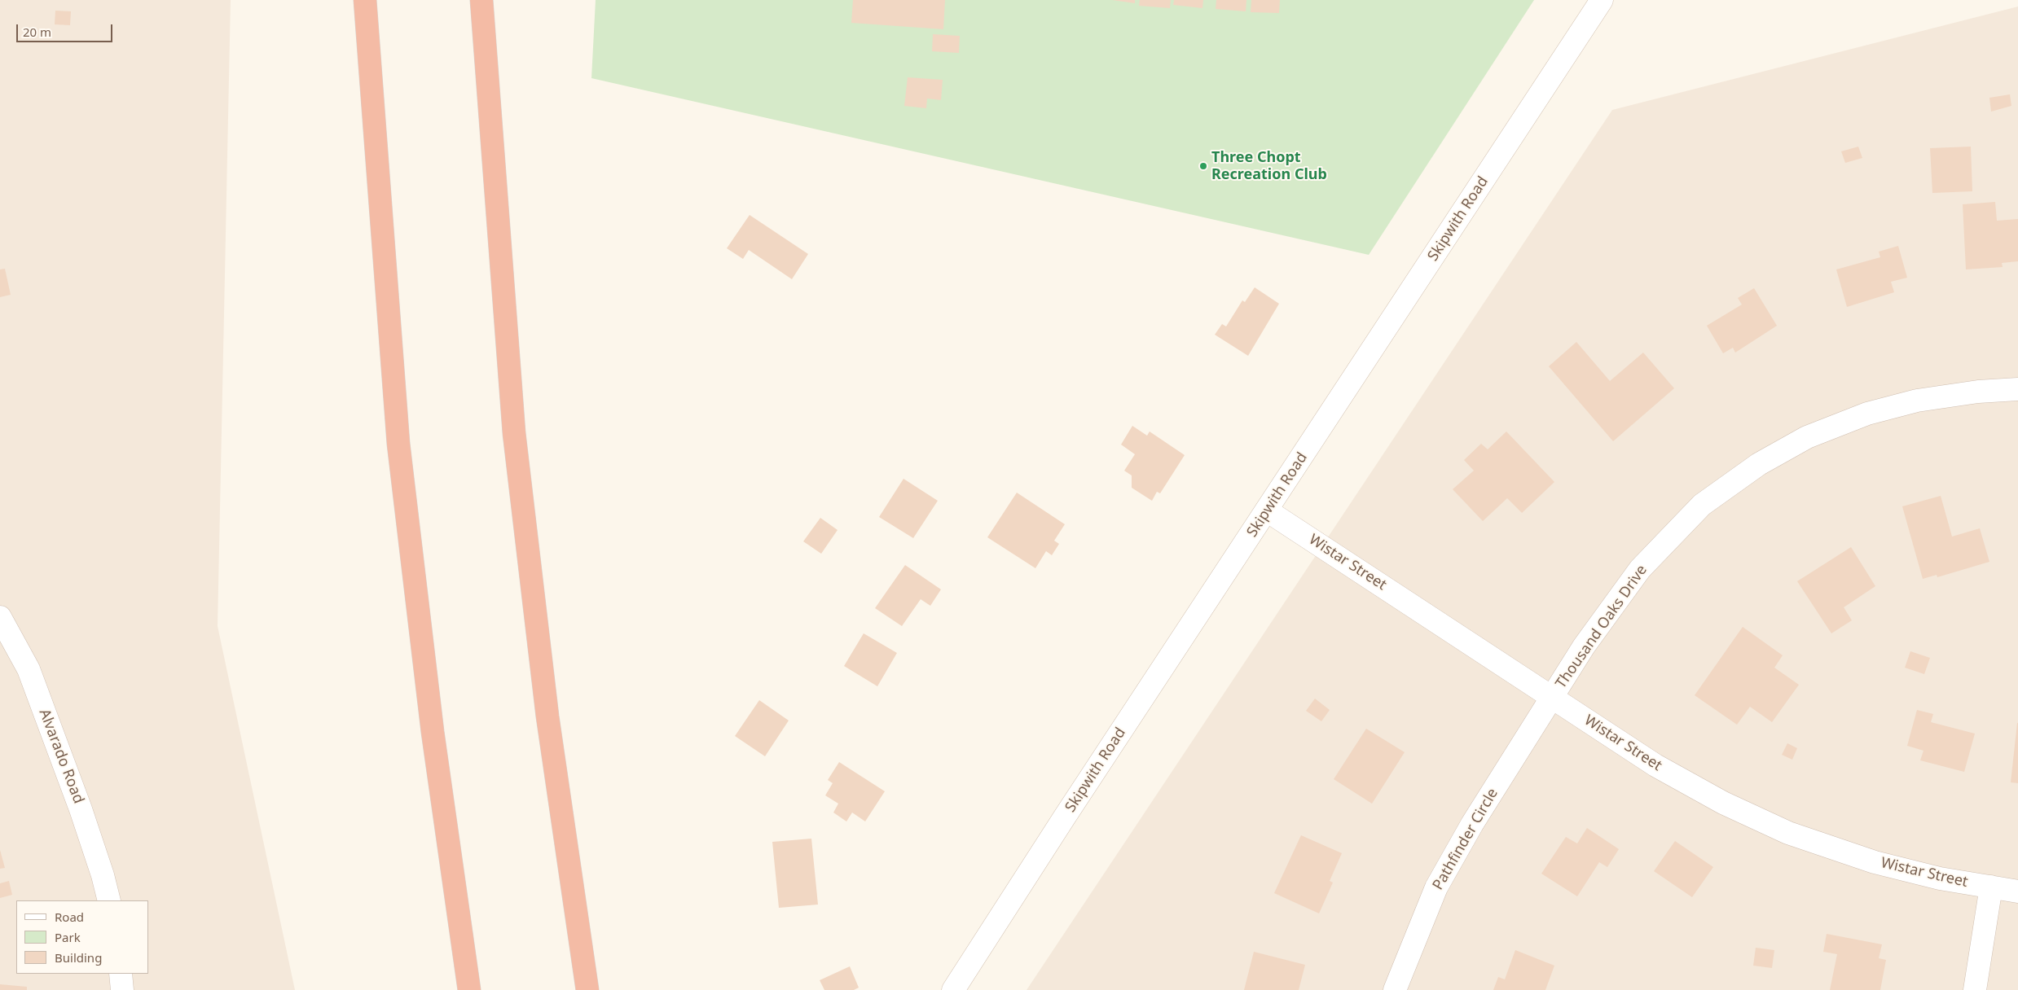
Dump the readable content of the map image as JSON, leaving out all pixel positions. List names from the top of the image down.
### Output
{
  "streets": {
    "street": [
      "Skipwith Road",
      "Wistar Street",
      "Thousand Oaks Drive",
      "Alvarado Road",
      "Pathfinder Circle"
    ]
  },
  "crossings": [
    ["Skipwith Road", "Wistar Street"],
    ["Wistar Street", "Thousand Oaks Drive"],
    ["Wistar Street", "Pathfinder Circle"],
    ["Thousand Oaks Drive", "Pathfinder Circle"]
  ],
  "places": ["Three Chopt Recreation Club"],
  "legend": ["Road", "Park", "Building"],
  "scale_bar": "20 m"
}
